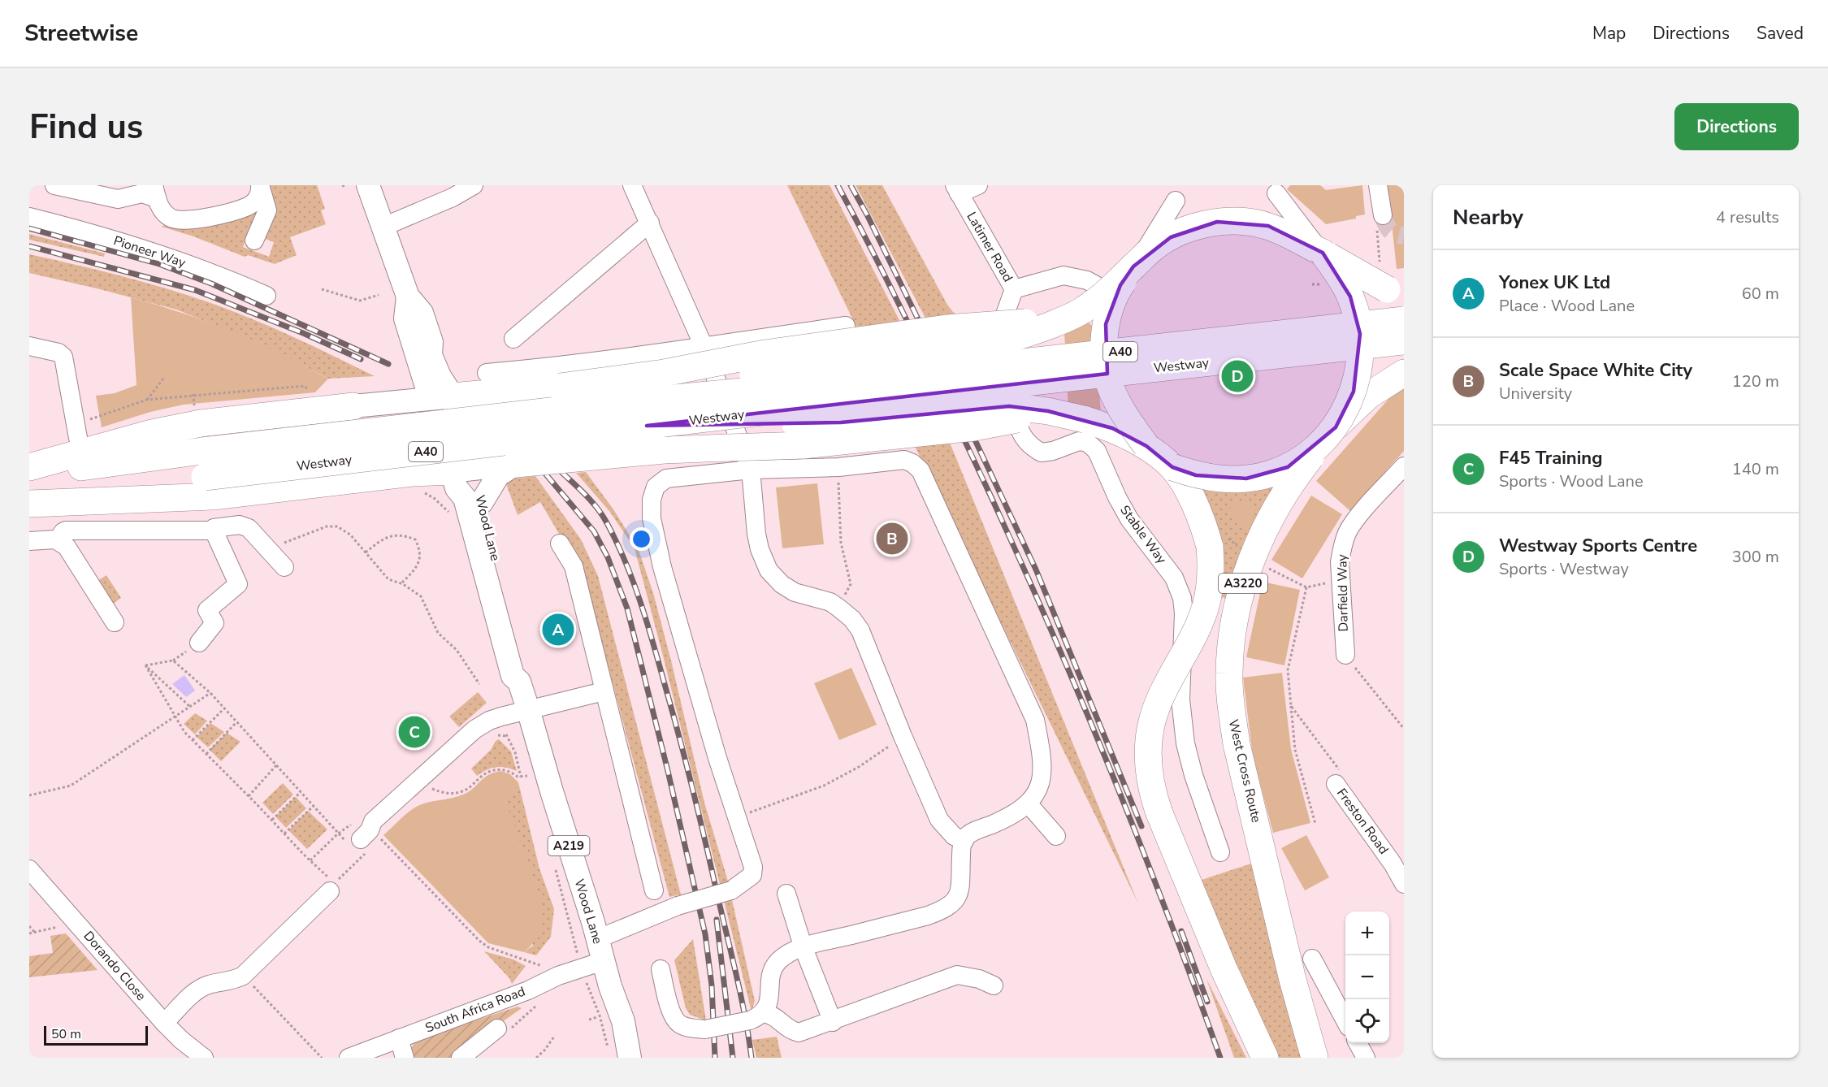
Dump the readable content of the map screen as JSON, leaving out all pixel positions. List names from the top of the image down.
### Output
{
  "streets": {
    "highway": [
      "A40",
      "Westway",
      "A3220",
      "West Cross Route"
    ],
    "main road": ["Wood Lane", "A219"],
    "street": [
      "Latimer Road",
      "Pioneer Way",
      "Stable Way",
      "Darfield Way",
      "Freston Road",
      "Dorando Close",
      "South Africa Road"
    ]
  },
  "crossings": [
    ["Latimer Road", "Stable Way"],
    ["A40", "Westway"],
    ["A40", "Wood Lane"],
    ["A40", "A3220"],
    ["Wood Lane", "South Africa Road"],
    ["A3220", "West Cross Route"]
  ],
  "scale_bar": "50 m",
  "page": {
    "header": "Streetwise",
    "nav": ["Map", "Directions", "Saved"],
    "buttons": "Directions",
    "title": "Find us",
    "heading": ["Nearby", "4 results"],
    "list": [
      {
        "mark": "A",
        "name": "Yonex UK Ltd",
        "note": "Place · Wood Lane",
        "value": "60 m"
      },
      {
        "mark": "B",
        "name": "Scale Space White City",
        "note": "University",
        "value": "120 m"
      },
      {
        "mark": "C",
        "name": "F45 Training",
        "note": "Sports · Wood Lane",
        "value": "140 m"
      },
      {
        "mark": "D",
        "name": "Westway Sports Centre",
        "note": "Sports · Westway",
        "value": "300 m"
      }
    ],
    "pins": [
      "D",
      "B",
      "A",
      "C"
    ],
    "map_buttons": ["+", "−"],
    "scale": "50 m"
  }
}
